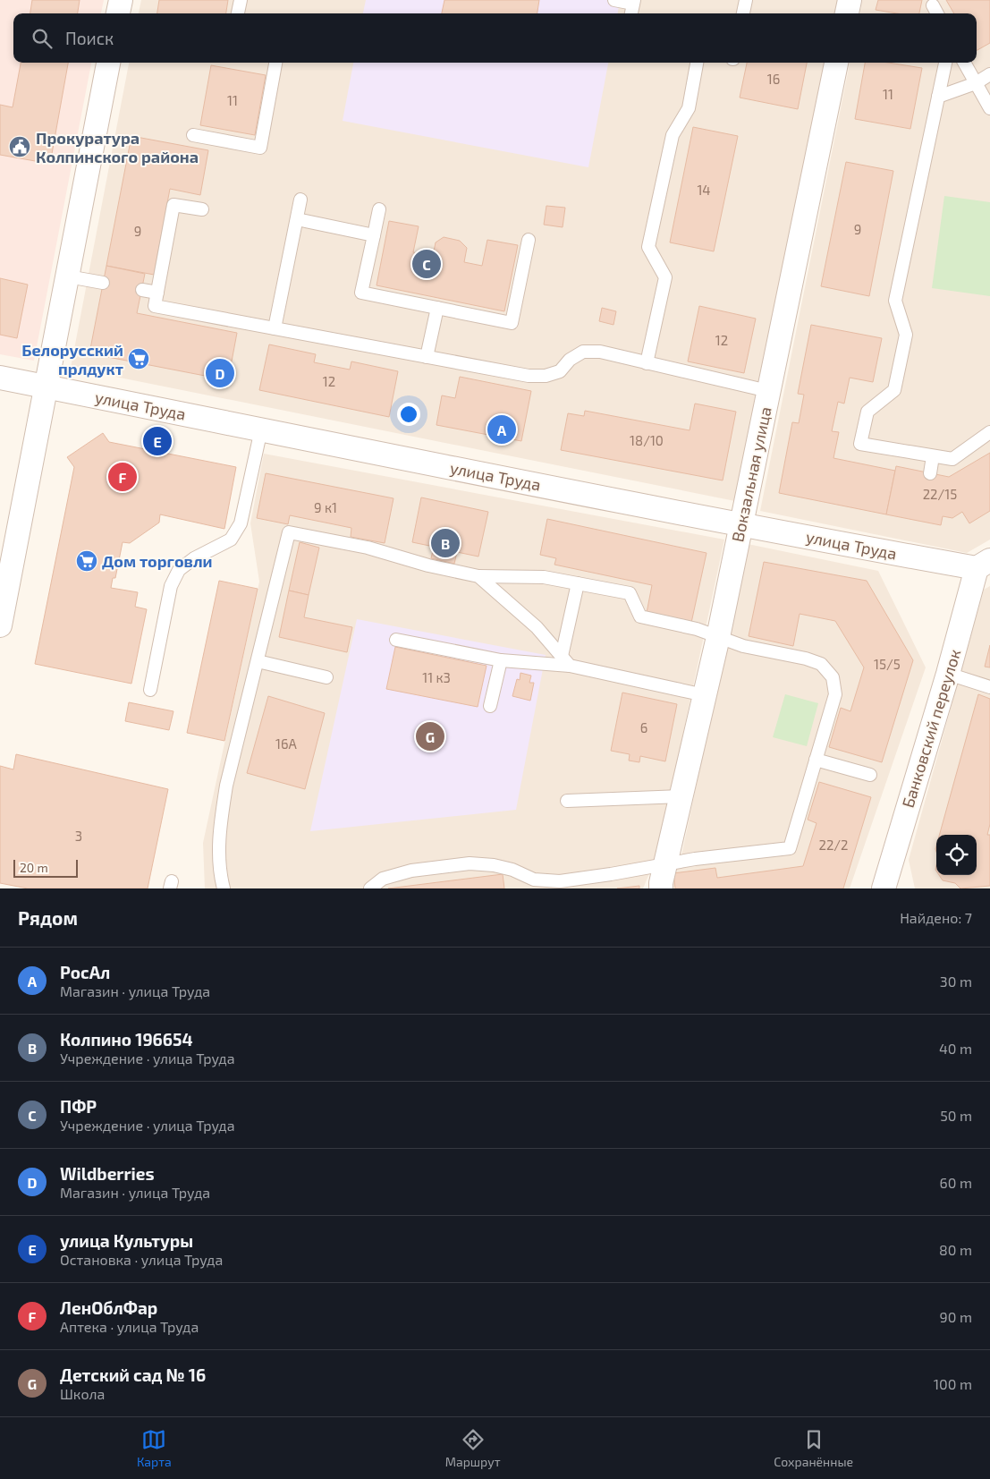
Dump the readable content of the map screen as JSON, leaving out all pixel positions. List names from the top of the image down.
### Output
{
  "streets": {
    "street": ["улица Труда", "Вокзальная улица", "Банковский переулок"]
  },
  "crossings": [
    ["улица Труда", "Вокзальная улица"],
    ["улица Труда", "Банковский переулок"]
  ],
  "places": {
    "public building": ["Прокуратура Колпинского района"],
    "supermarket": ["Белорусский прлдукт", "Дом торговли"]
  },
  "house_numbers": [
    "16",
    "11",
    "11",
    "14",
    "9",
    "9",
    "12",
    "12",
    "18/10",
    "22/15",
    "9 к1",
    "15/5",
    "11 к3",
    "6",
    "16А",
    "3",
    "22/2"
  ],
  "scale_bar": "20 m",
  "page": {
    "search": "Поиск",
    "pins": [
      "C",
      "D",
      "A",
      "E",
      "F",
      "B",
      "G"
    ],
    "scale": "20 m",
    "heading": ["Рядом", "Найдено: 7"],
    "list": [
      {
        "mark": "A",
        "name": "РосАл",
        "note": "Магазин · улица Труда",
        "value": "30 m"
      },
      {
        "mark": "B",
        "name": "Колпино 196654",
        "note": "Учреждение · улица Труда",
        "value": "40 m"
      },
      {
        "mark": "C",
        "name": "ПФР",
        "note": "Учреждение · улица Труда",
        "value": "50 m"
      },
      {
        "mark": "D",
        "name": "Wildberries",
        "note": "Магазин · улица Труда",
        "value": "60 m"
      },
      {
        "mark": "E",
        "name": "улица Культуры",
        "note": "Остановка · улица Труда",
        "value": "80 m"
      },
      {
        "mark": "F",
        "name": "ЛенОблФар",
        "note": "Аптека · улица Труда",
        "value": "90 m"
      },
      {
        "mark": "G",
        "name": "Детский сад № 16",
        "note": "Школа",
        "value": "100 m"
      }
    ],
    "nav": ["Карта", "Маршрут", "Сохранённые"]
  }
}
